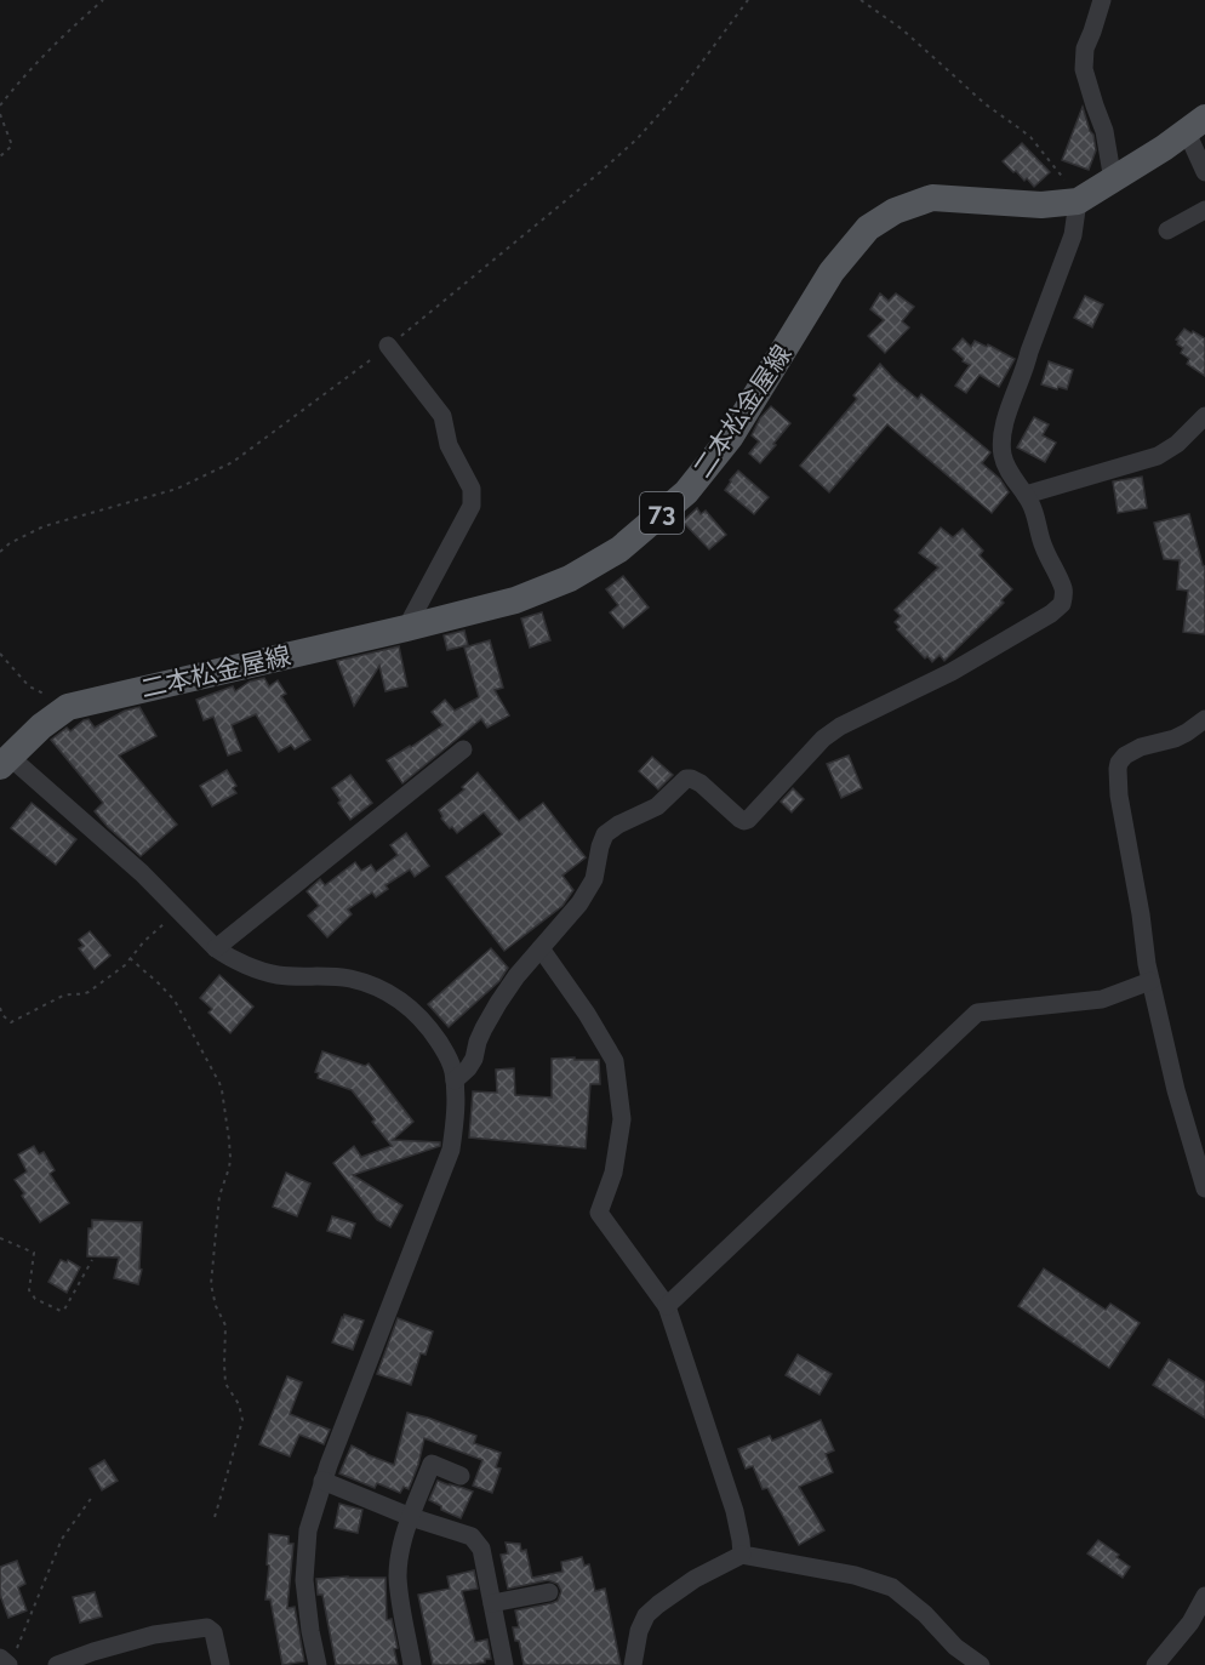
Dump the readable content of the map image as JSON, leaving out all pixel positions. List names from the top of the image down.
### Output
{
  "streets": {
    "main road": ["二本松金屋線", "73"]
  }
}
